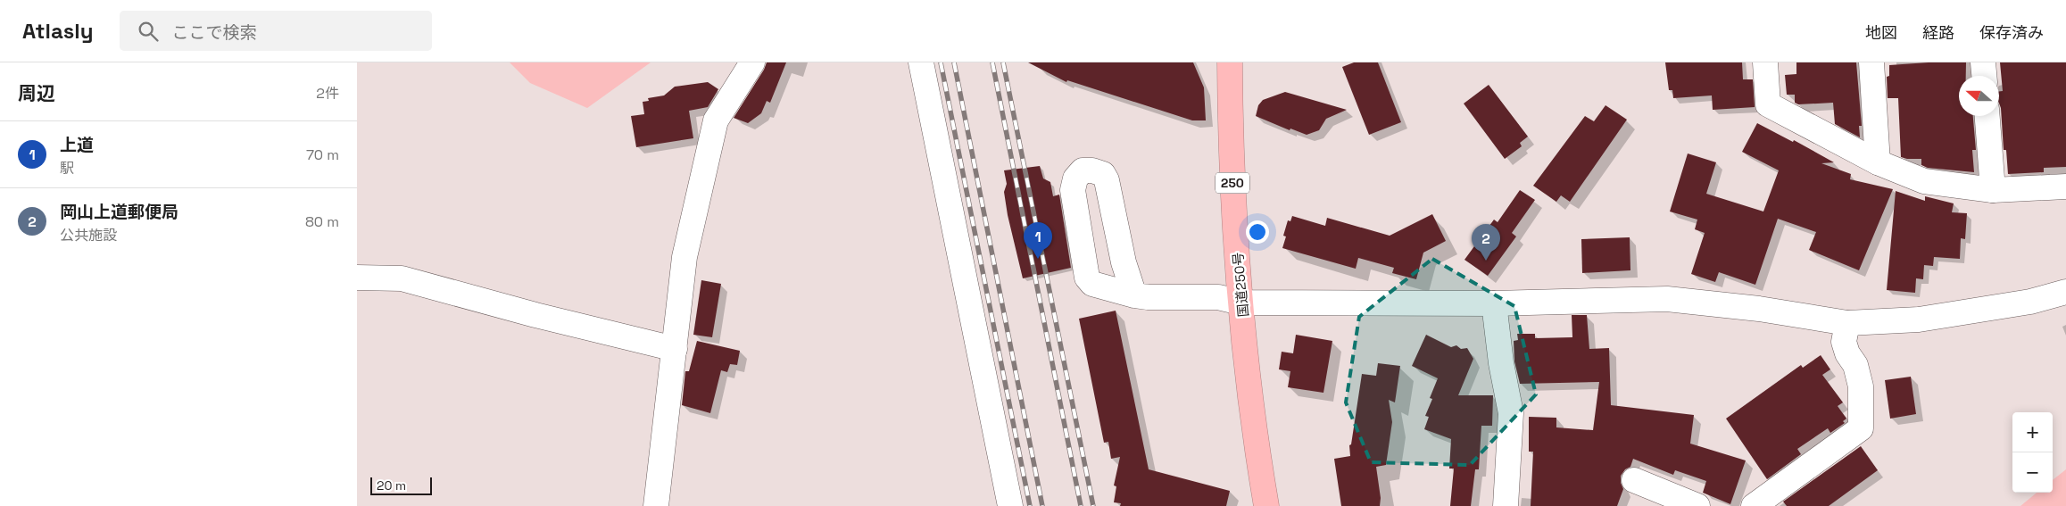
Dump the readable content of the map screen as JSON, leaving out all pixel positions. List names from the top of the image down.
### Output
{
  "streets": {
    "highway": ["250", "国道250号"]
  },
  "scale_bar": "20 m",
  "north": "left",
  "page": {
    "header": "Atlasly",
    "search": "ここで検索",
    "nav": ["地図", "経路", "保存済み"],
    "heading": ["周辺", "2件"],
    "list": [
      {
        "mark": "1",
        "name": "上道",
        "note": "駅",
        "value": "70 m"
      },
      {
        "mark": "2",
        "name": "岡山上道郵便局",
        "note": "公共施設",
        "value": "80 m"
      }
    ],
    "pins": ["1", "2"],
    "map_buttons": ["+", "−"],
    "scale": "20 m"
  }
}
